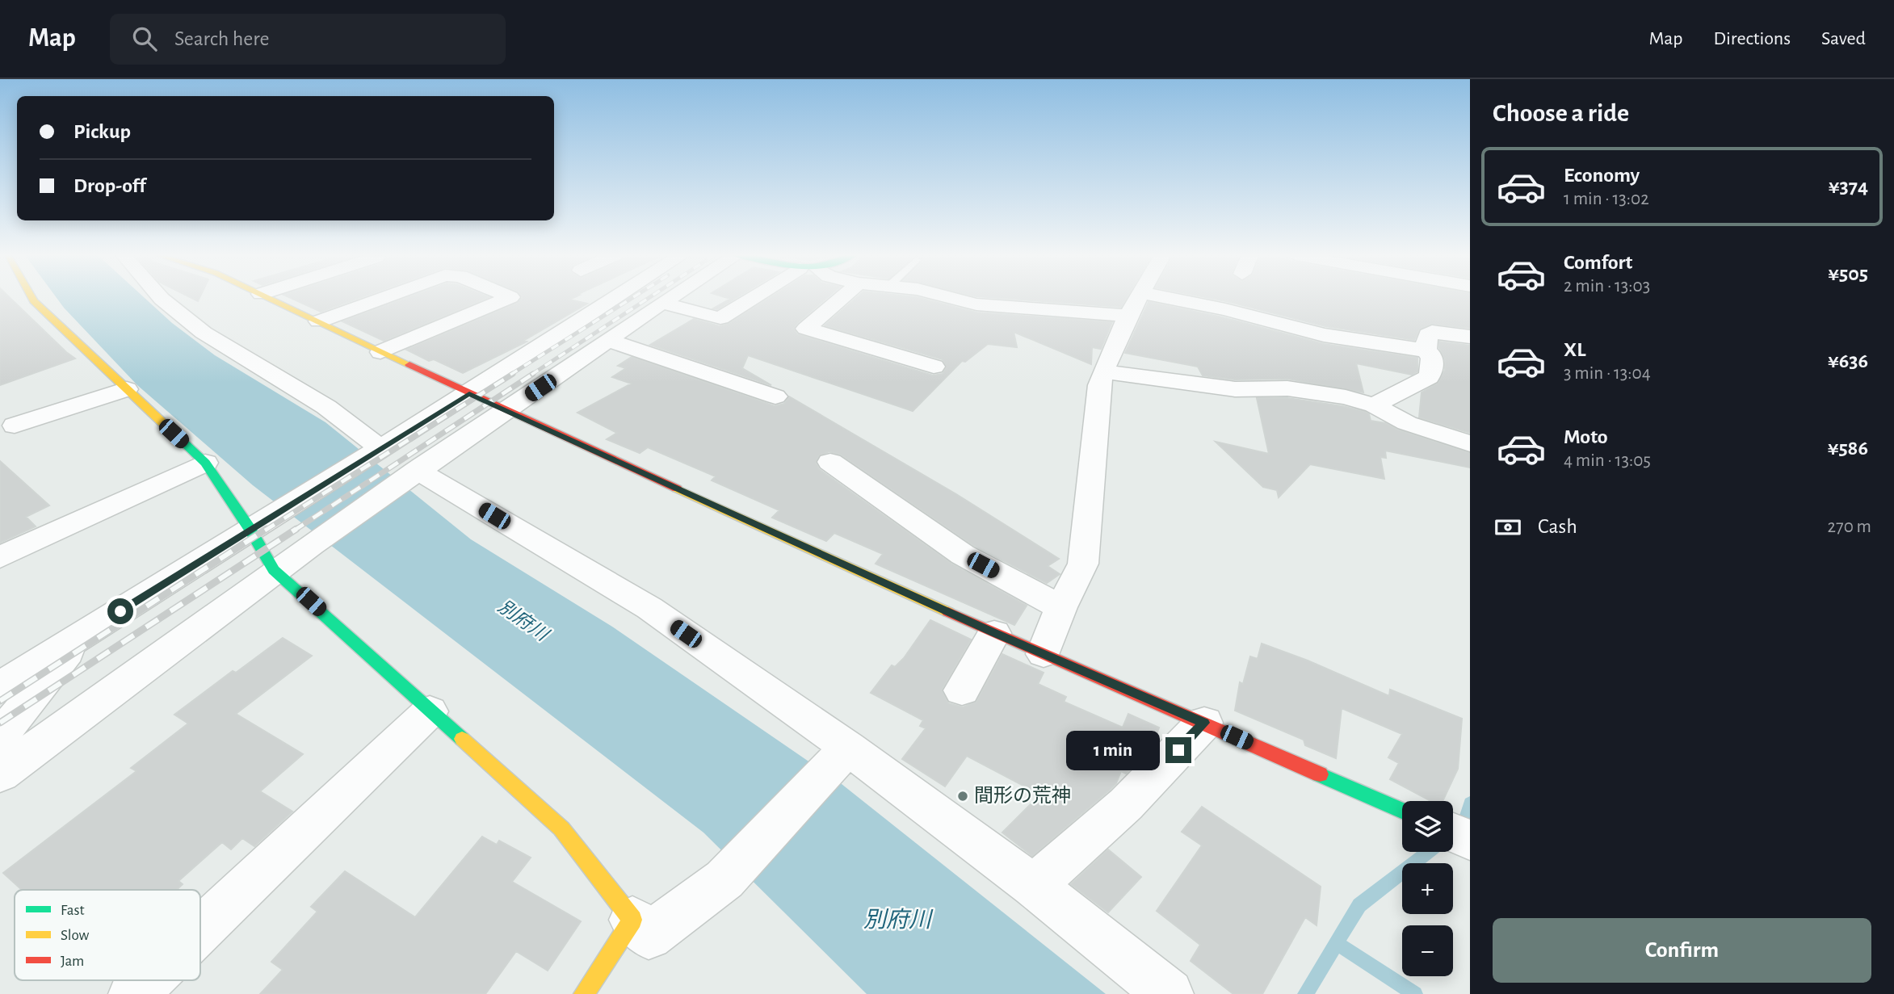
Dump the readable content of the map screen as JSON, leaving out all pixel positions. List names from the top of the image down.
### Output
{
  "water": ["別府川"],
  "places": ["間形の荒神"],
  "legend": ["Fast", "Slow", "Jam"],
  "page": {
    "header": "Map",
    "search": "Search here",
    "nav": ["Map", "Directions", "Saved"],
    "heading": "Choose a ride",
    "banner": ["Pickup", "Drop-off"],
    "list": [
      {
        "name": "Economy",
        "note": "1 min · 13:02",
        "value": "¥374"
      },
      {
        "name": "Comfort",
        "note": "2 min · 13:03",
        "value": "¥505"
      },
      {
        "name": "XL",
        "note": "3 min · 13:04",
        "value": "¥636"
      },
      {
        "name": "Moto",
        "note": "4 min · 13:05",
        "value": "¥586"
      }
    ],
    "pay": ["Cash", "270 m"],
    "bubble": "1 min",
    "map_buttons": ["+", "−"],
    "buttons": "Confirm"
  }
}
